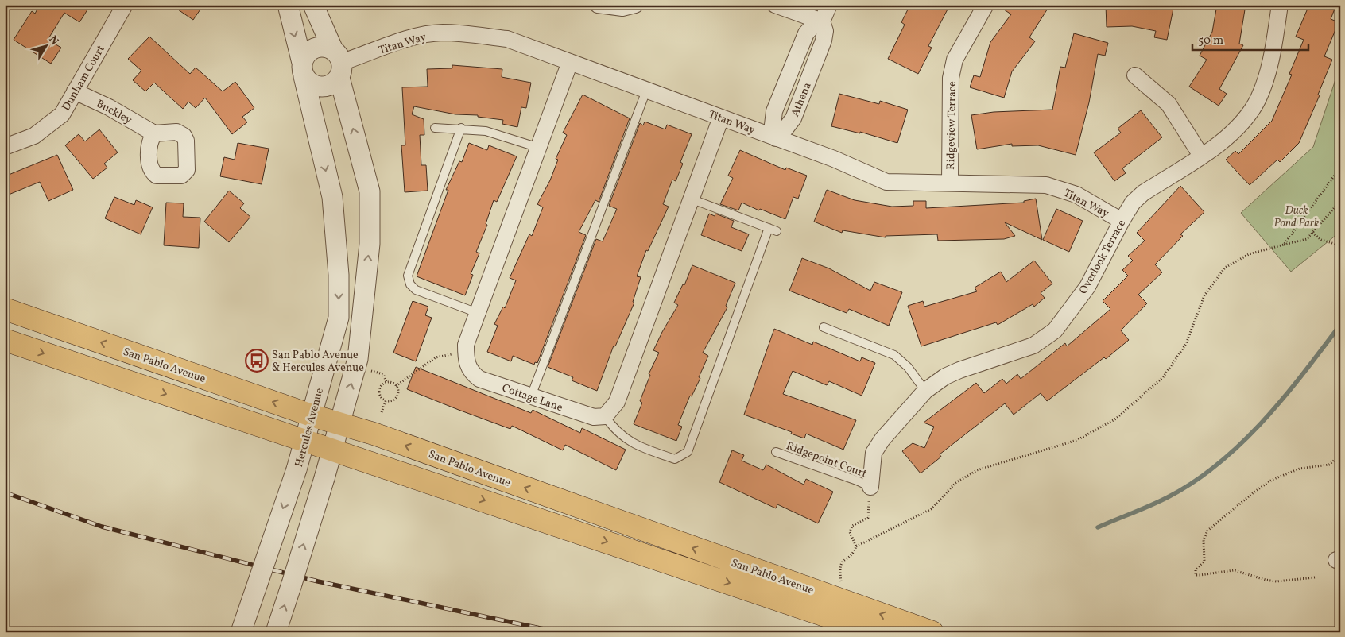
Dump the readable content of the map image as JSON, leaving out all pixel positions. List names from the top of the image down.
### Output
{
  "streets": {
    "main road": ["San Pablo Avenue"],
    "street": [
      "Titan Way",
      "Dunham Court",
      "Athena",
      "Buckley",
      "Ridgeview Terrace",
      "Overlook Terrace",
      "Cottage Lane",
      "Hercules Avenue"
    ],
    "lane": ["Ridgepoint Court"]
  },
  "crossings": [
    ["Titan Way", "Athena"],
    ["Titan Way", "Ridgeview Terrace"],
    ["Titan Way", "Overlook Terrace"],
    ["Titan Way", "Cottage Lane"],
    ["Titan Way", "Hercules Avenue"],
    ["Dunham Court", "Buckley"],
    ["Overlook Terrace", "Ridgepoint Court"],
    ["San Pablo Avenue", "Hercules Avenue"]
  ],
  "parks": ["Duck Pond Park"],
  "places": {
    "bus stop": ["San Pablo Avenue & Hercules Avenue"]
  },
  "scale_bar": "50 m",
  "north": "top right"
}
